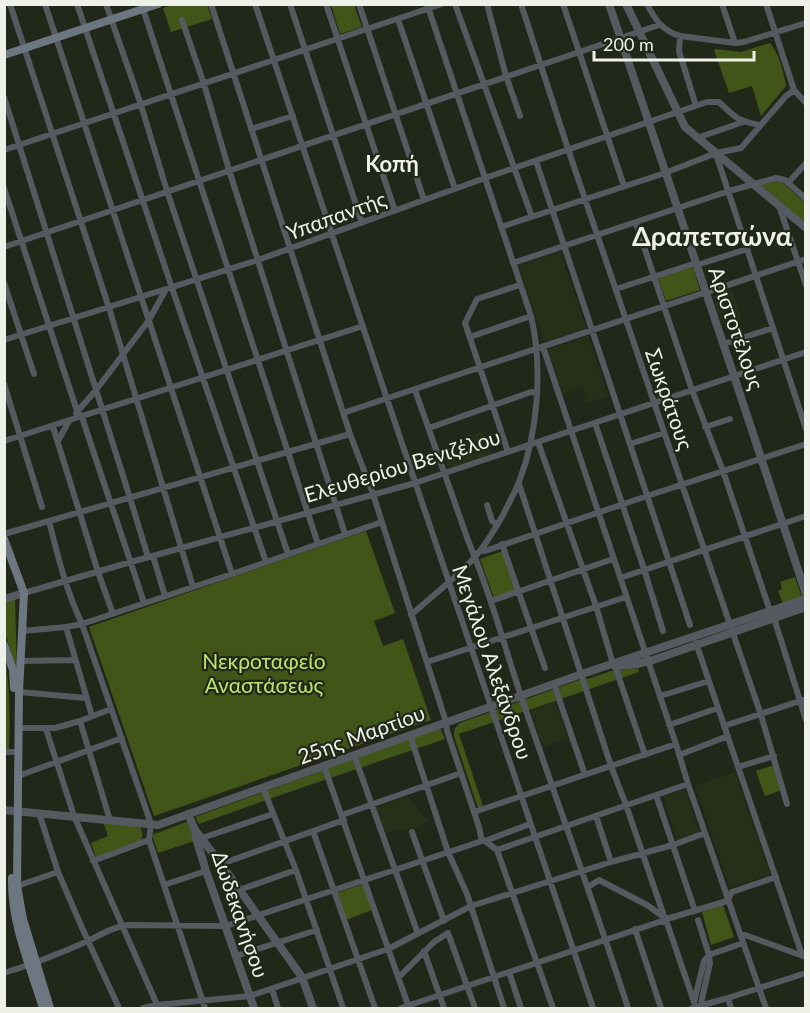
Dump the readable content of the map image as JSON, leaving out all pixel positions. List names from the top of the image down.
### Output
{
  "streets": {
    "street": [
      "Υπαπαντής",
      "Αριστοτέλους",
      "Σωκράτους",
      "Ελευθερίου Βενιζέλου",
      "Μεγάλου Αλεξάνδρου",
      "25ης Μαρτίου",
      "Δωδεκανήσου"
    ]
  },
  "crossings": [
    ["Υπαπαντής", "Αριστοτέλους"],
    ["Υπαπαντής", "Σωκράτους"],
    ["Υπαπαντής", "Μεγάλου Αλεξάνδρου"],
    ["Αριστοτέλους", "Ελευθερίου Βενιζέλου"],
    ["Σωκράτους", "Ελευθερίου Βενιζέλου"],
    ["Σωκράτους", "25ης Μαρτίου"],
    ["Ελευθερίου Βενιζέλου", "Μεγάλου Αλεξάνδρου"],
    ["Μεγάλου Αλεξάνδρου", "25ης Μαρτίου"]
  ],
  "districts": ["Κοπή", "Δραπετσώνα"],
  "parks": ["Νεκροταφείο Αναστάσεως"],
  "scale_bar": "200 m"
}
